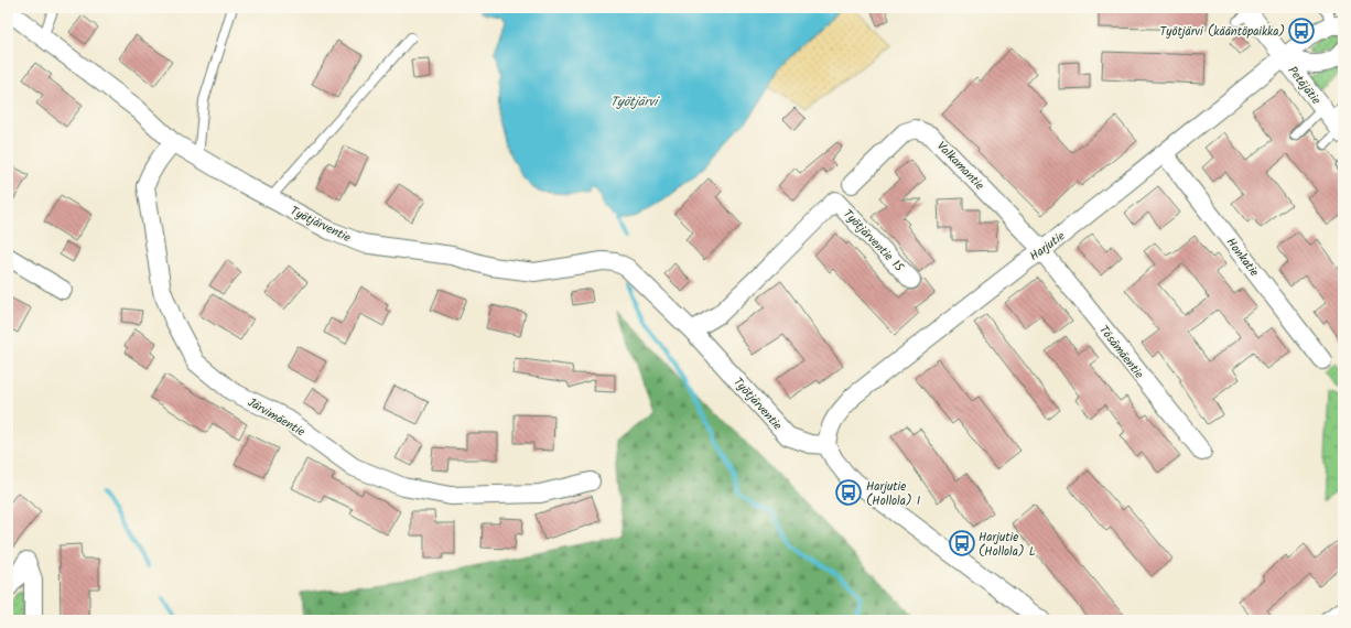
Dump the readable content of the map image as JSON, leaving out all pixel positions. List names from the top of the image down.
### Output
{
  "streets": {
    "street": [
      "Petäjätie",
      "Valkamantie",
      "Työtjärventie",
      "Työtjärventie 15",
      "Harjutie",
      "Honkatie",
      "Tösämäentie",
      "Järvimäentie"
    ]
  },
  "crossings": [
    ["Petäjätie", "Harjutie"],
    ["Valkamantie", "Harjutie"],
    ["Valkamantie", "Tösämäentie"],
    ["Työtjärventie", "Työtjärventie 15"],
    ["Työtjärventie", "Harjutie"],
    ["Työtjärventie", "Järvimäentie"],
    ["Harjutie", "Honkatie"],
    ["Harjutie", "Tösämäentie"]
  ],
  "water": ["Työtjärvi"],
  "places": {
    "bus stop": ["Työtjärvi (kääntöpaikka)", "Harjutie (Hollola) I", "Harjutie (Hollola) L"]
  }
}
